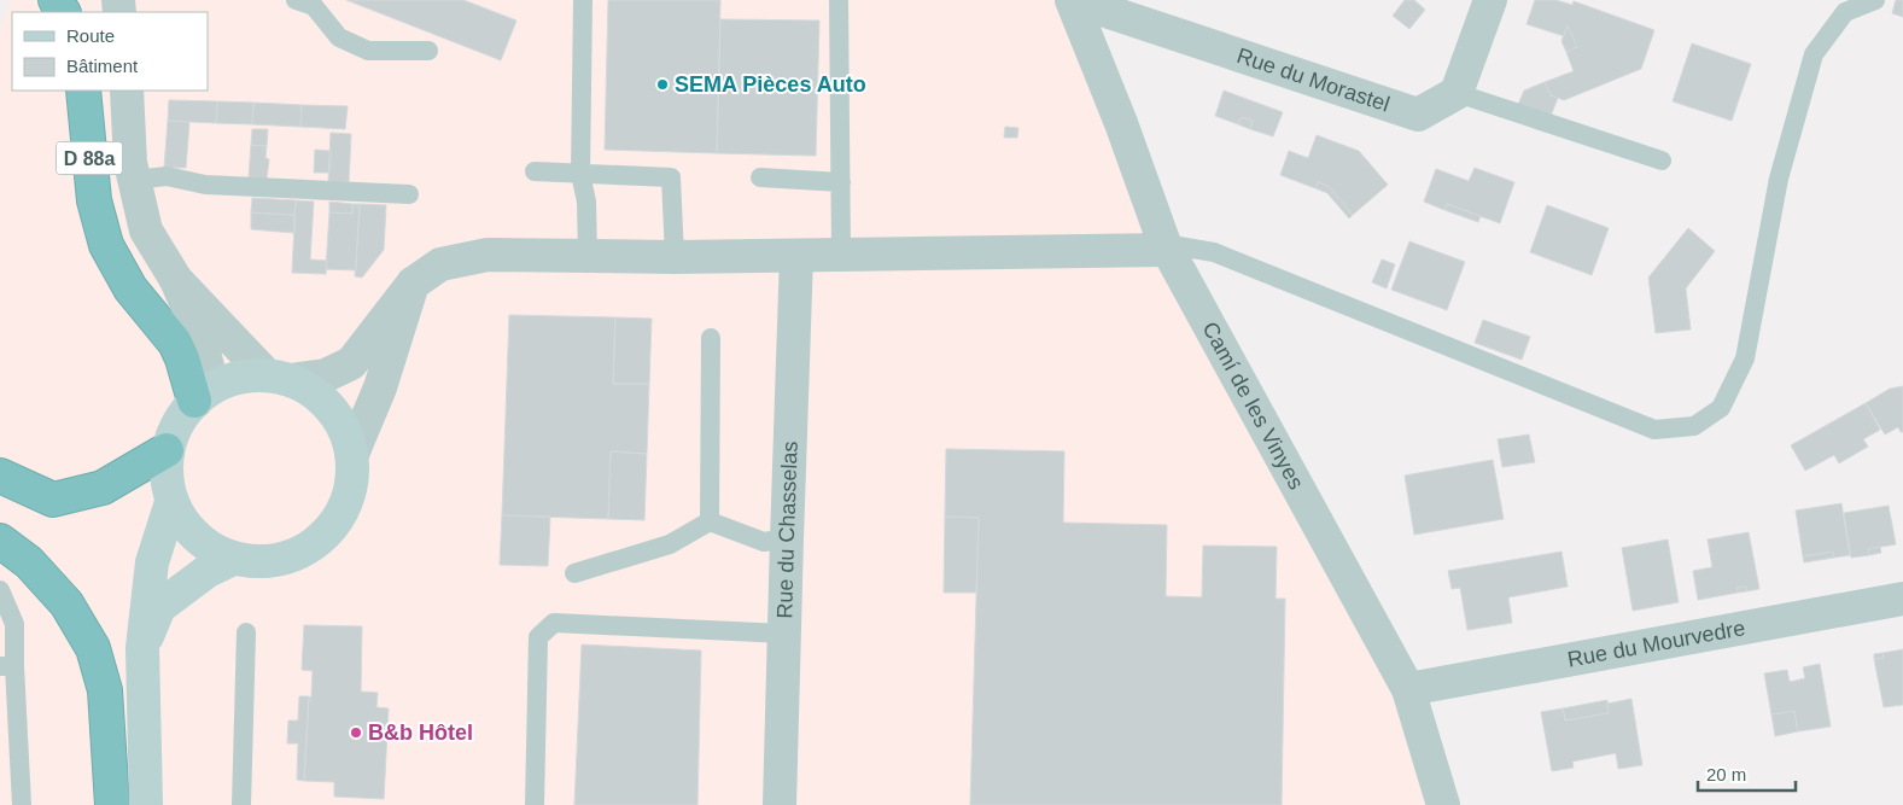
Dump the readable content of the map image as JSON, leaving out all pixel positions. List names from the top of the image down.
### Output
{
  "streets": {
    "highway": ["D 88a"],
    "street": [
      "Rue du Morastel",
      "Camí de les Vinyes",
      "Rue du Chasselas",
      "Rue du Mourvedre"
    ]
  },
  "crossings": [
    ["Rue du Morastel", "Camí de les Vinyes"],
    ["Camí de les Vinyes", "Rue du Mourvedre"]
  ],
  "places": ["SEMA Pièces Auto", "B&b Hôtel"],
  "legend": ["Route", "Bâtiment"],
  "scale_bar": "20 m"
}
